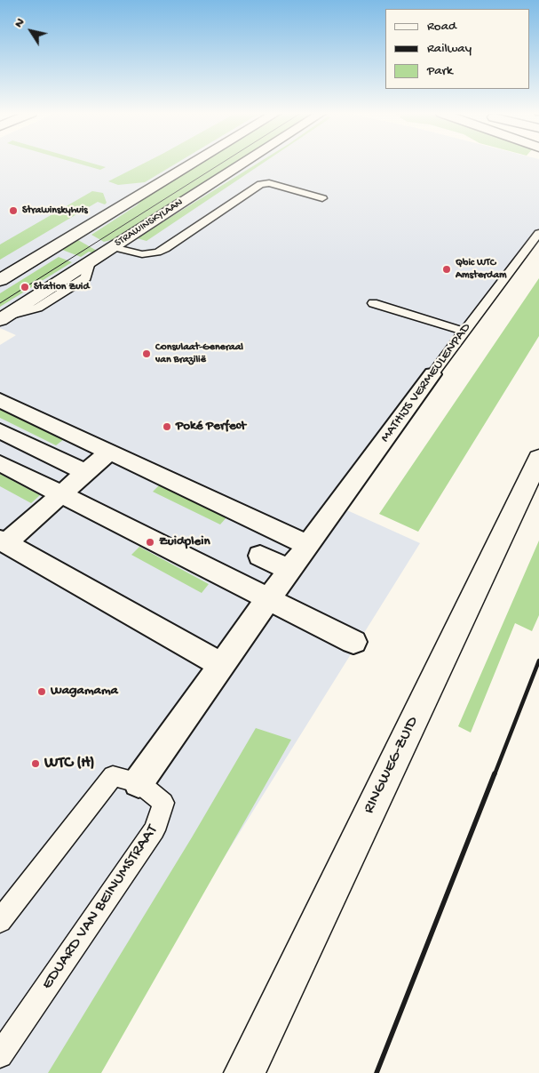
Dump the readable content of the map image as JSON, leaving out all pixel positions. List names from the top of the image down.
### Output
{
  "streets": {
    "main road": ["STRAWINSKYLAAN", "RINGWEG-ZUID"],
    "street": ["MATHIJS VERMEULENPAD"],
    "lane": ["EDUARD VAN BEINUMSTRAAT"]
  },
  "places": [
    "Strawinskyhuis",
    "Qbic WTC Amsterdam",
    "Station Zuid",
    "Consulaat-Generaal van Brazilië",
    "Poké Perfect",
    "Zuidplein",
    "Wagamama",
    "WTC (H)"
  ],
  "legend": ["Road", "Railway", "Park"],
  "north": "top left"
}
